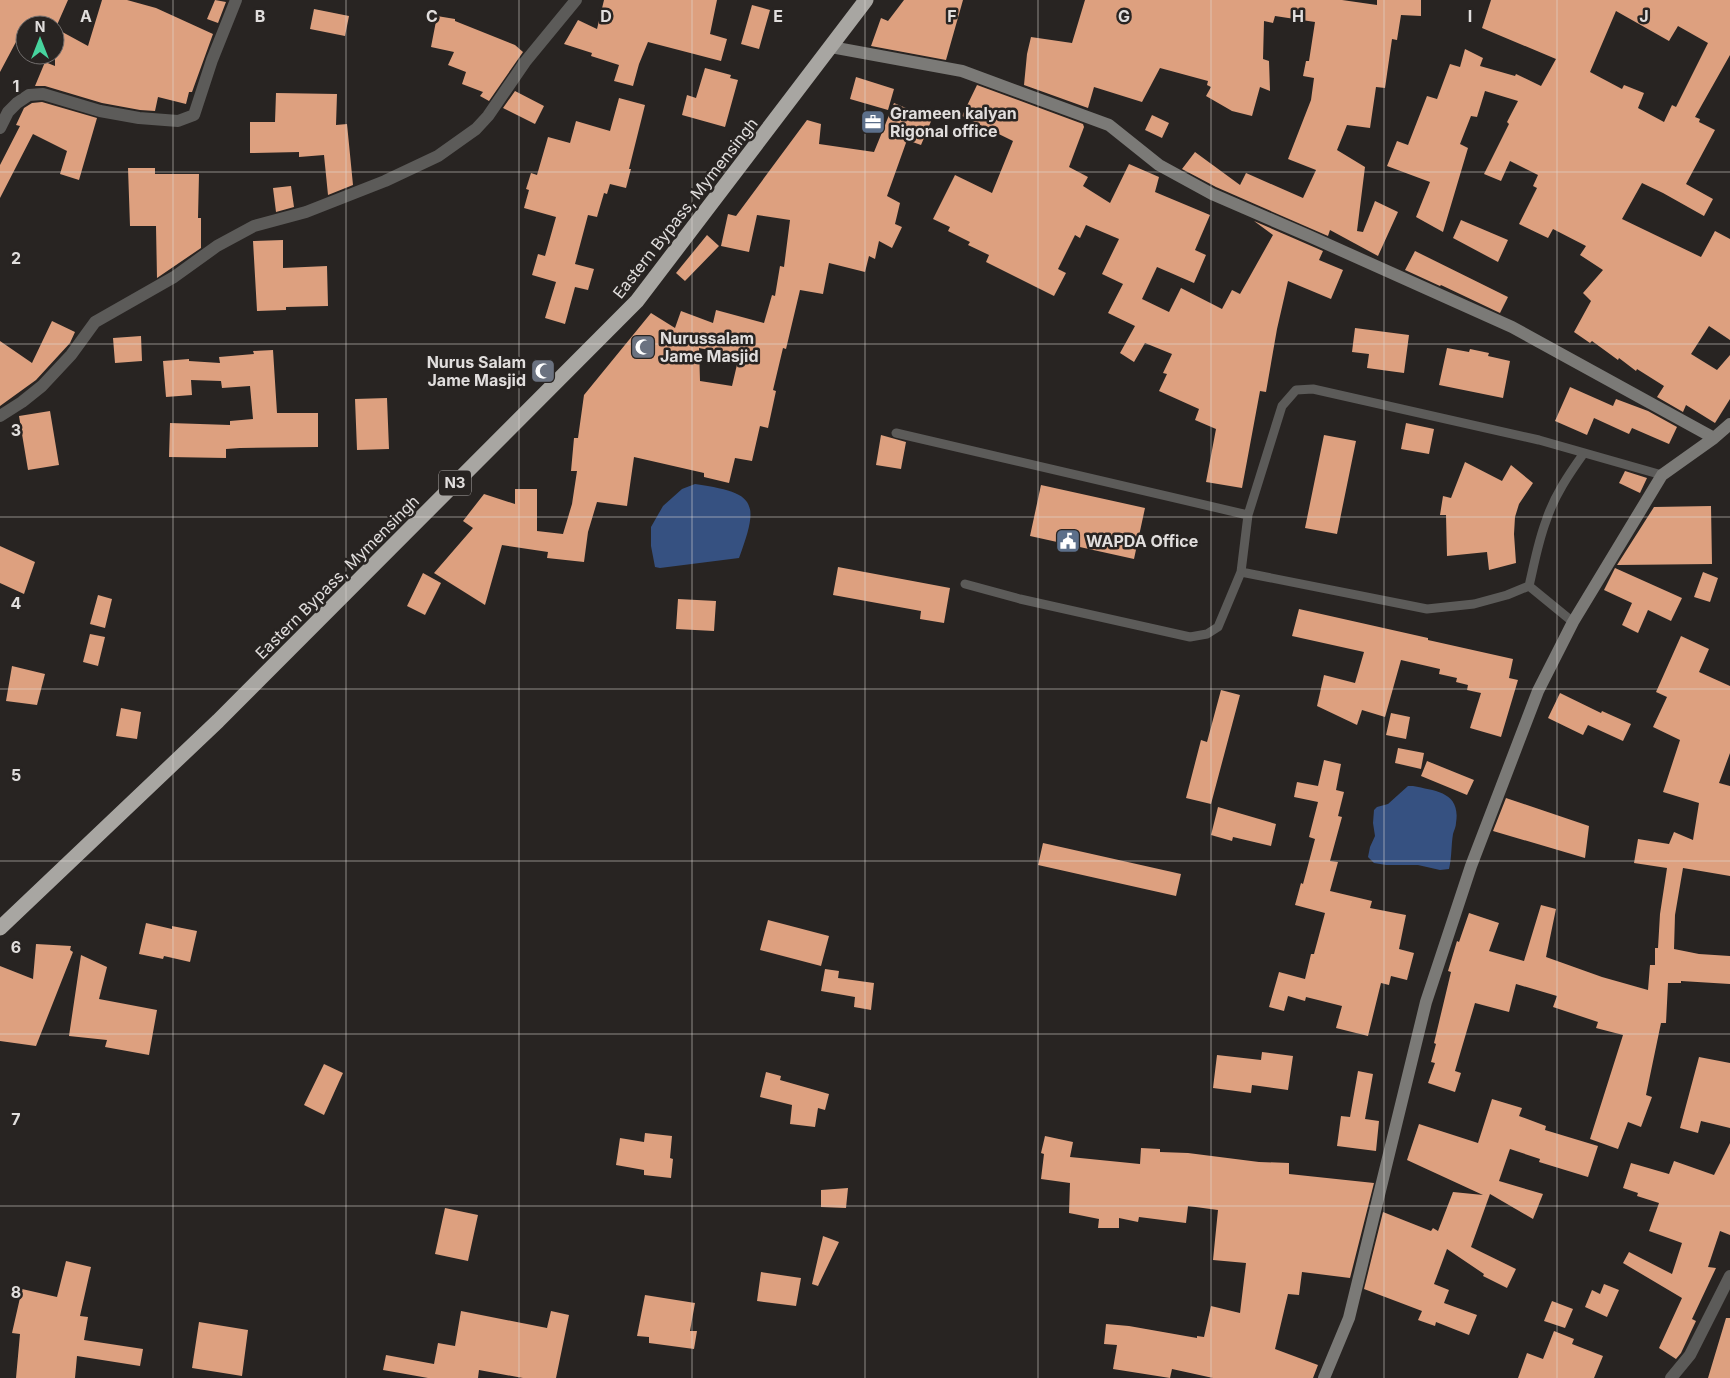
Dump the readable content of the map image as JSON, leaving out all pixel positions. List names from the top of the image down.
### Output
{
  "streets": {
    "highway": ["Eastern Bypass, Mymensingh", "N3"]
  },
  "places": {
    "office": ["Grameen kalyan Rigonal office"],
    "mosque": ["Nurussalam Jame Masjid", "Nurus Salam Jame Masjid"],
    "public building": ["WAPDA Office"]
  },
  "north": "top",
  "grid": {
    "columns": [
      "A",
      "B",
      "C",
      "D",
      "E",
      "F",
      "G",
      "H",
      "I",
      "J"
    ],
    "rows": [
      "1",
      "2",
      "3",
      "4",
      "5",
      "6",
      "7",
      "8"
    ]
  }
}
